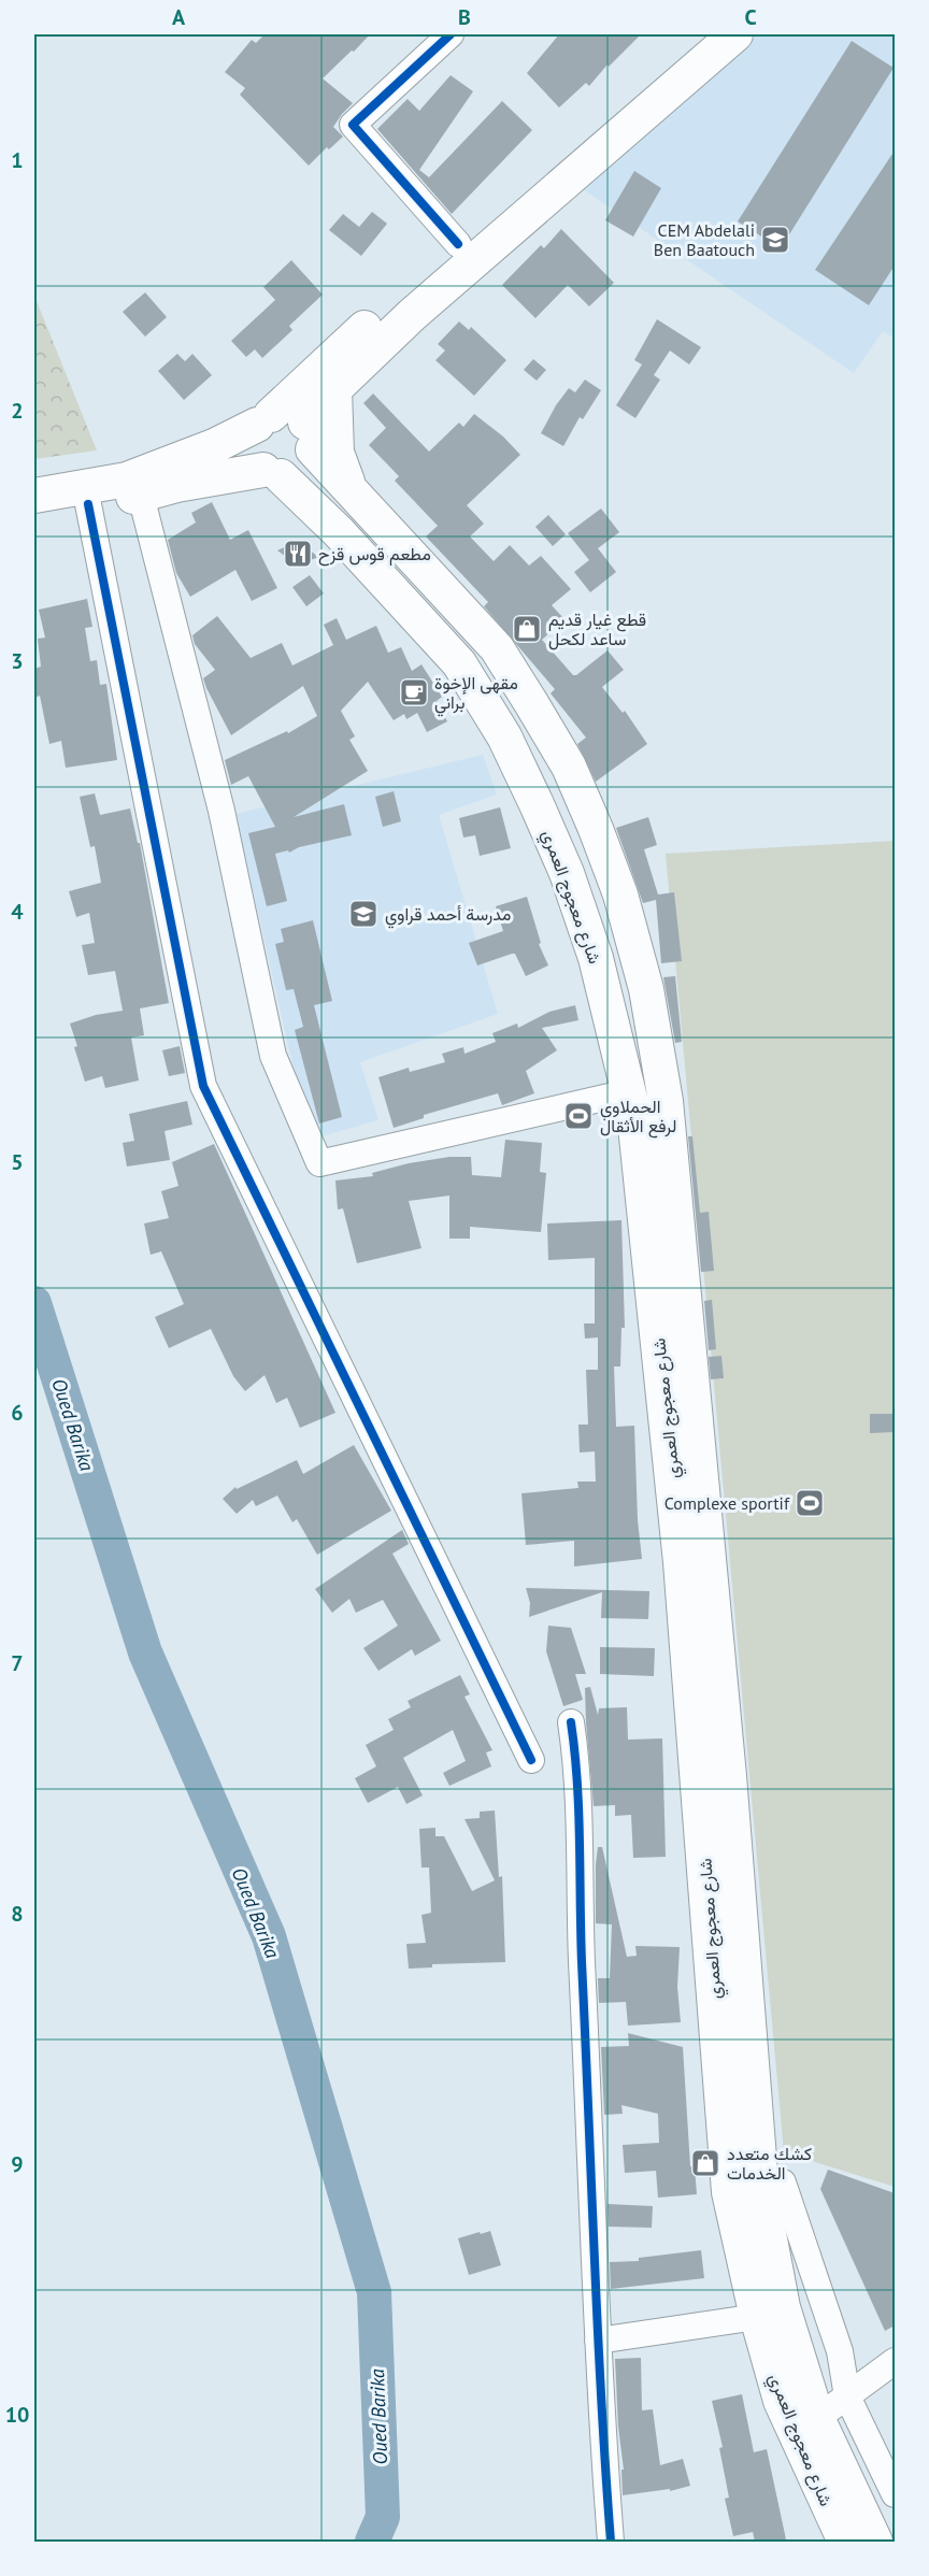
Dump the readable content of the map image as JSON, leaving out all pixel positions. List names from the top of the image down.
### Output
{
  "streets": {
    "main road": ["شارع معجوج العمري"]
  },
  "water": ["Oued Barika"],
  "places": {
    "school or university": ["CEM Abdelali Ben Baatouch", "مدرسة أحمد قراوي"],
    "restaurant": ["مطعم قوس قزح"],
    "shop": ["قطع غيار قديم ساعد لكحل", "كشك متعدد الخدمات"],
    "cafe": ["مقهى الإخوة براني"],
    "sports": ["الحملاوي لرفع الأثقال", "Complexe sportif"]
  },
  "grid": {
    "columns": ["A", "B", "C"],
    "rows": [
      "1",
      "2",
      "3",
      "4",
      "5",
      "6",
      "7",
      "8",
      "9",
      "10"
    ]
  }
}
